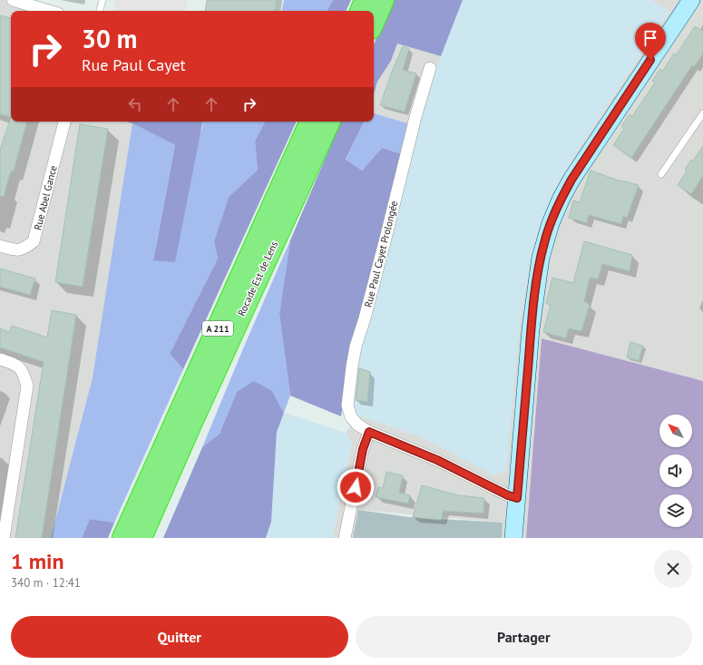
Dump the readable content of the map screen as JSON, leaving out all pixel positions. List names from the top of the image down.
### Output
{
  "streets": {
    "highway": ["Rocade Est de Lens", "A 211"],
    "street": ["Rue Abel Gance", "Rue Paul Cayet Prolongée"]
  },
  "north": "top left",
  "page": {
    "turn": ["30 m", "Rue Paul Cayet"],
    "heading": ["1 min", "340 m · 12:41"],
    "buttons": ["Quitter", "Partager"]
  }
}
